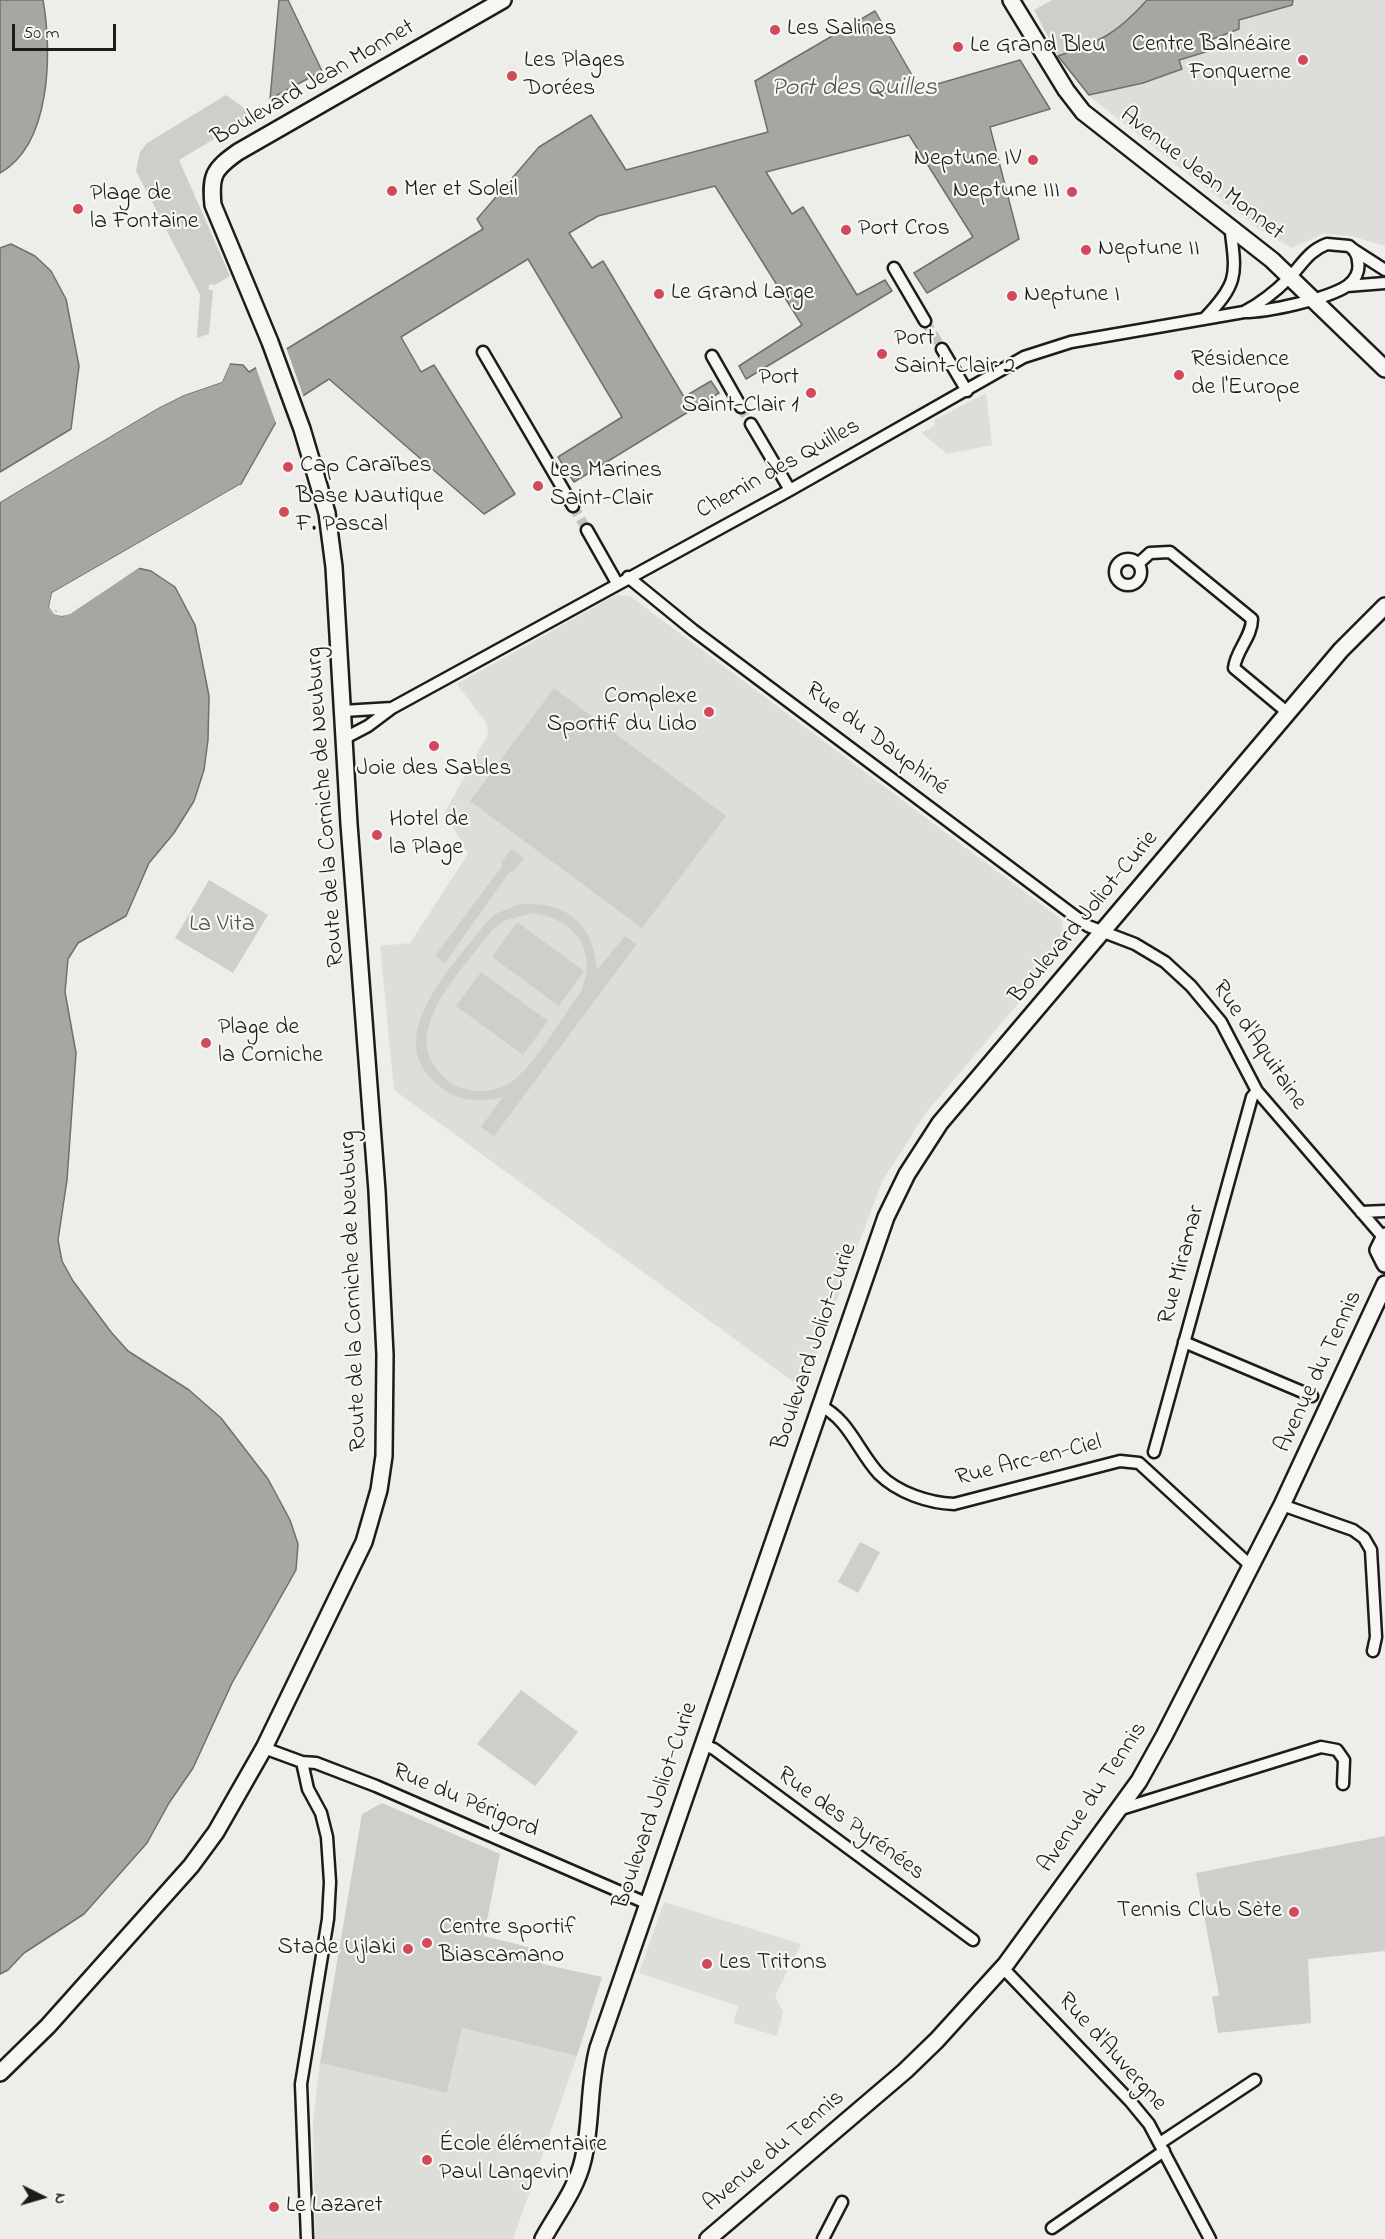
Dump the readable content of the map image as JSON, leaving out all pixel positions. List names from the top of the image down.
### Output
{
  "streets": {
    "street": [
      "Boulevard Jean Monnet",
      "Avenue Jean Monnet",
      "Chemin des Quilles",
      "Rue du Dauphiné",
      "Route de la Corniche de Neuburg",
      "Boulevard Joliot-Curie",
      "Rue d'Aquitaine",
      "Rue Miramar",
      "Avenue du Tennis",
      "Rue Arc-en-Ciel",
      "Rue du Périgord",
      "Rue des Pyrénées",
      "Rue d'Auvergne"
    ]
  },
  "crossings": [
    ["Boulevard Jean Monnet", "Route de la Corniche de Neuburg"],
    ["Avenue Jean Monnet", "Chemin des Quilles"],
    ["Chemin des Quilles", "Rue du Dauphiné"],
    ["Chemin des Quilles", "Route de la Corniche de Neuburg"],
    ["Rue du Dauphiné", "Boulevard Joliot-Curie"],
    ["Rue du Dauphiné", "Rue d'Aquitaine"],
    ["Route de la Corniche de Neuburg", "Rue du Périgord"],
    ["Boulevard Joliot-Curie", "Rue d'Aquitaine"],
    ["Boulevard Joliot-Curie", "Rue Arc-en-Ciel"],
    ["Boulevard Joliot-Curie", "Rue du Périgord"],
    ["Boulevard Joliot-Curie", "Rue des Pyrénées"],
    ["Rue d'Aquitaine", "Rue Miramar"],
    ["Avenue du Tennis", "Rue Arc-en-Ciel"],
    ["Avenue du Tennis", "Rue d'Auvergne"]
  ],
  "water": ["Port des Quilles"],
  "parks": ["La Vita"],
  "places": [
    "Les Salines",
    "Le Grand Bleu",
    "Centre Balnéaire Fonquerne",
    "Les Plages Dorées",
    "Neptune IV",
    "Mer et Soleil",
    "Neptune III",
    "Plage de la Fontaine",
    "Port Cros",
    "Neptune II",
    "Le Grand Large",
    "Neptune I",
    "Port Saint-Clair 2",
    "Résidence de l'Europe",
    "Port Saint-Clair 1",
    "Cap Caraïbes",
    "Les Marines Saint-Clair",
    "Base Nautique F. Pascal",
    "Complexe Sportif du Lido",
    "Joie des Sables",
    "Hotel de la Plage",
    "Plage de la Corniche",
    "Tennis Club Sète",
    "Centre sportif Biascamano",
    "Stade Ujlaki",
    "Les Tritons",
    "École élémentaire Paul Langevin",
    "Le Lazaret"
  ],
  "scale_bar": "50 m",
  "north": "right"
}
